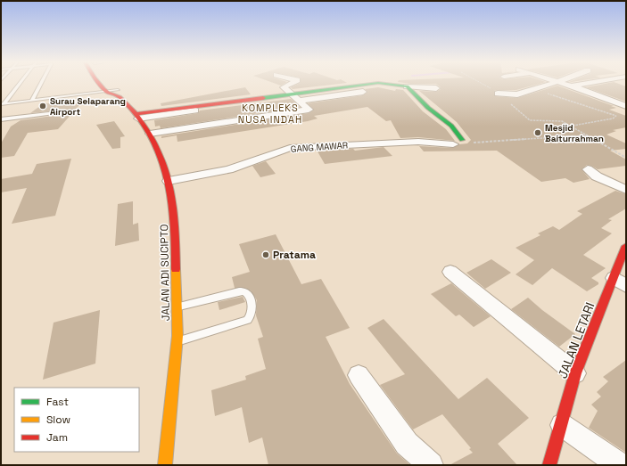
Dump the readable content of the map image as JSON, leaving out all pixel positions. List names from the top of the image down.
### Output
{
  "streets": {
    "main road": ["JALAN ADI SUCIPTO", "JALAN LETARI"],
    "street": ["GANG MAWAR"]
  },
  "crossings": [
    ["GANG MAWAR", "JALAN ADI SUCIPTO"]
  ],
  "districts": ["KOMPLEKS NUSA INDAH"],
  "places": ["Surau Selaparang Airport", "Mesjid Baiturrahman", "Pratama"],
  "legend": ["Fast", "Slow", "Jam"]
}
